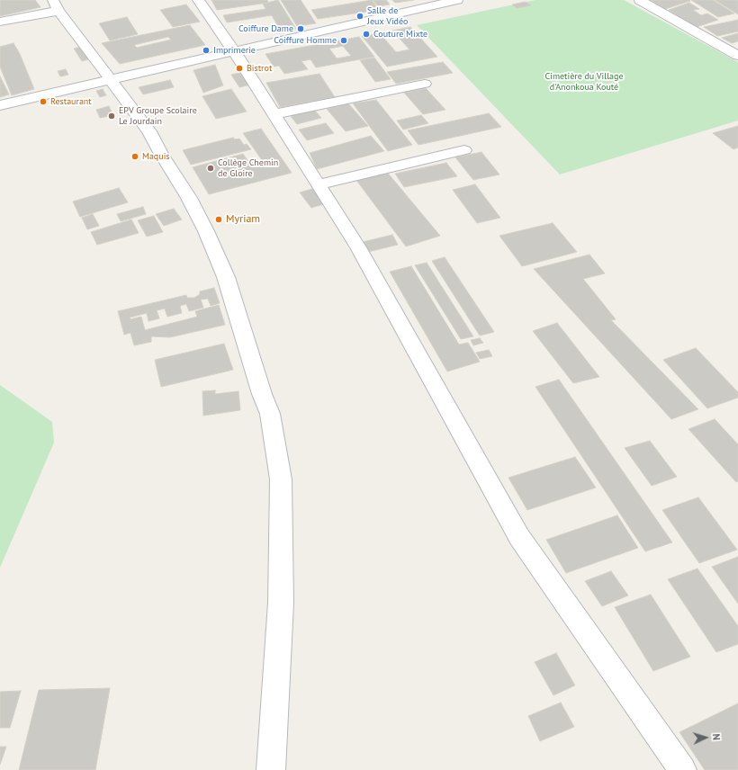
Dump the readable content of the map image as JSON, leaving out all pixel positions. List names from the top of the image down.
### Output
{
  "parks": ["Cimetière du Village d'Anonkoua Kouté"],
  "places": [
    "Salle de Jeux Vidéo",
    "Coiffure Dame",
    "Couture Mixte",
    "Coiffure Homme",
    "Imprimerie",
    "Bistrot",
    "Restaurant",
    "EPV Groupe Scolaire Le Jourdain",
    "Maquis",
    "Collège Chemin de Gloire",
    "Myriam"
  ],
  "north": "right"
}
